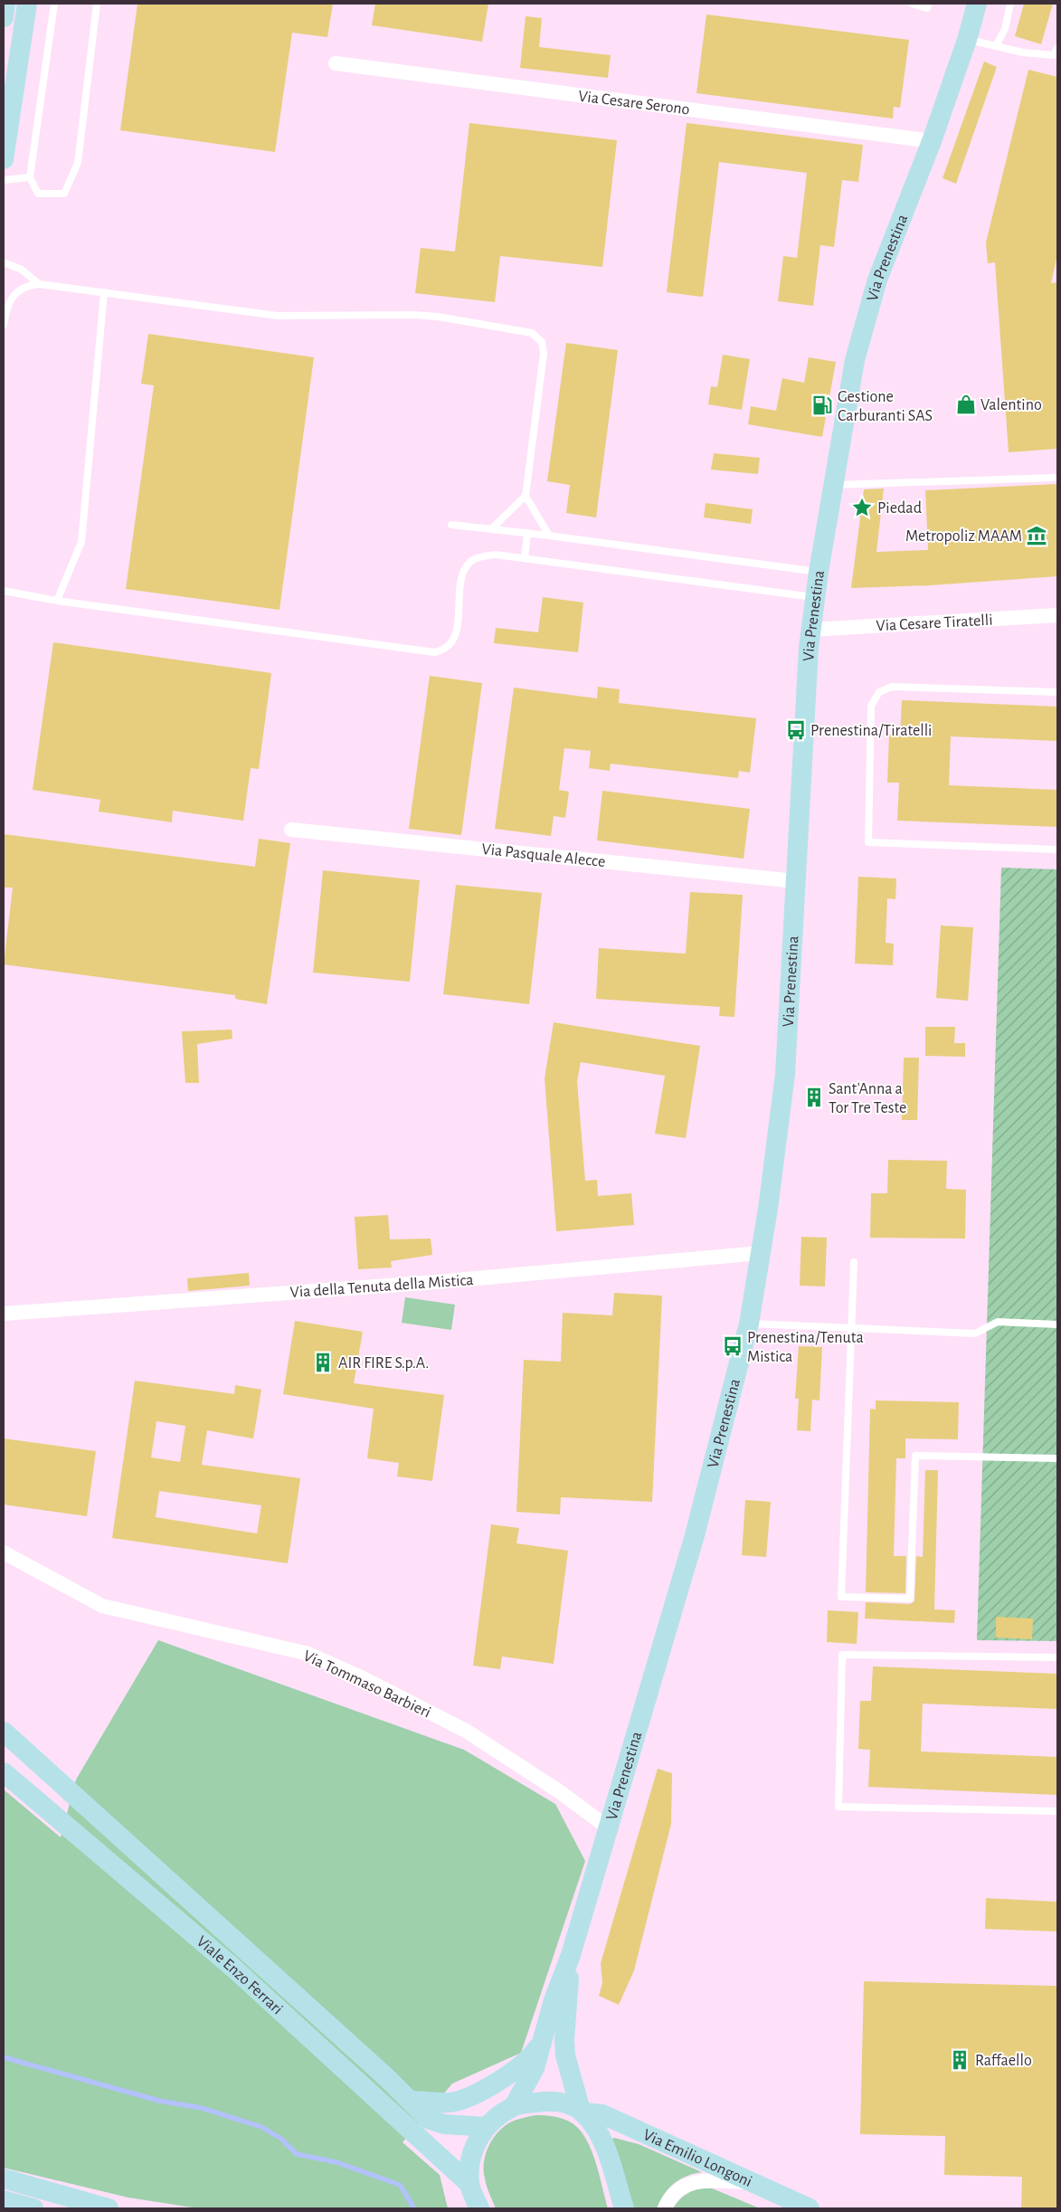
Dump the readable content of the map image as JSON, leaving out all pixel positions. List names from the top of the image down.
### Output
{
  "streets": {
    "street": [
      "Via Cesare Serono",
      "Via Prenestina",
      "Via Cesare Tiratelli",
      "Via Pasquale Alecce",
      "Via della Tenuta della Mistica",
      "Via Tommaso Barbieri",
      "Viale Enzo Ferrari",
      "Via Emilio Longoni"
    ]
  },
  "crossings": [
    ["Via Cesare Serono", "Via Prenestina"],
    ["Via Prenestina", "Via Cesare Tiratelli"],
    ["Via Prenestina", "Via Pasquale Alecce"],
    ["Via Prenestina", "Via della Tenuta della Mistica"],
    ["Via Prenestina", "Via Tommaso Barbieri"],
    ["Via Prenestina", "Via Emilio Longoni"]
  ],
  "places": {
    "shop": ["Valentino"],
    "fuel station": ["Gestione Carburanti SAS"],
    "place": ["Piedad"],
    "museum": ["Metropoliz MAAM"],
    "bus stop": ["Prenestina/Tiratelli", "Prenestina/Tenuta Mistica"],
    "building": ["Sant'Anna a Tor Tre Teste", "AIR FIRE S.p.A.", "Raffaello"]
  }
}
